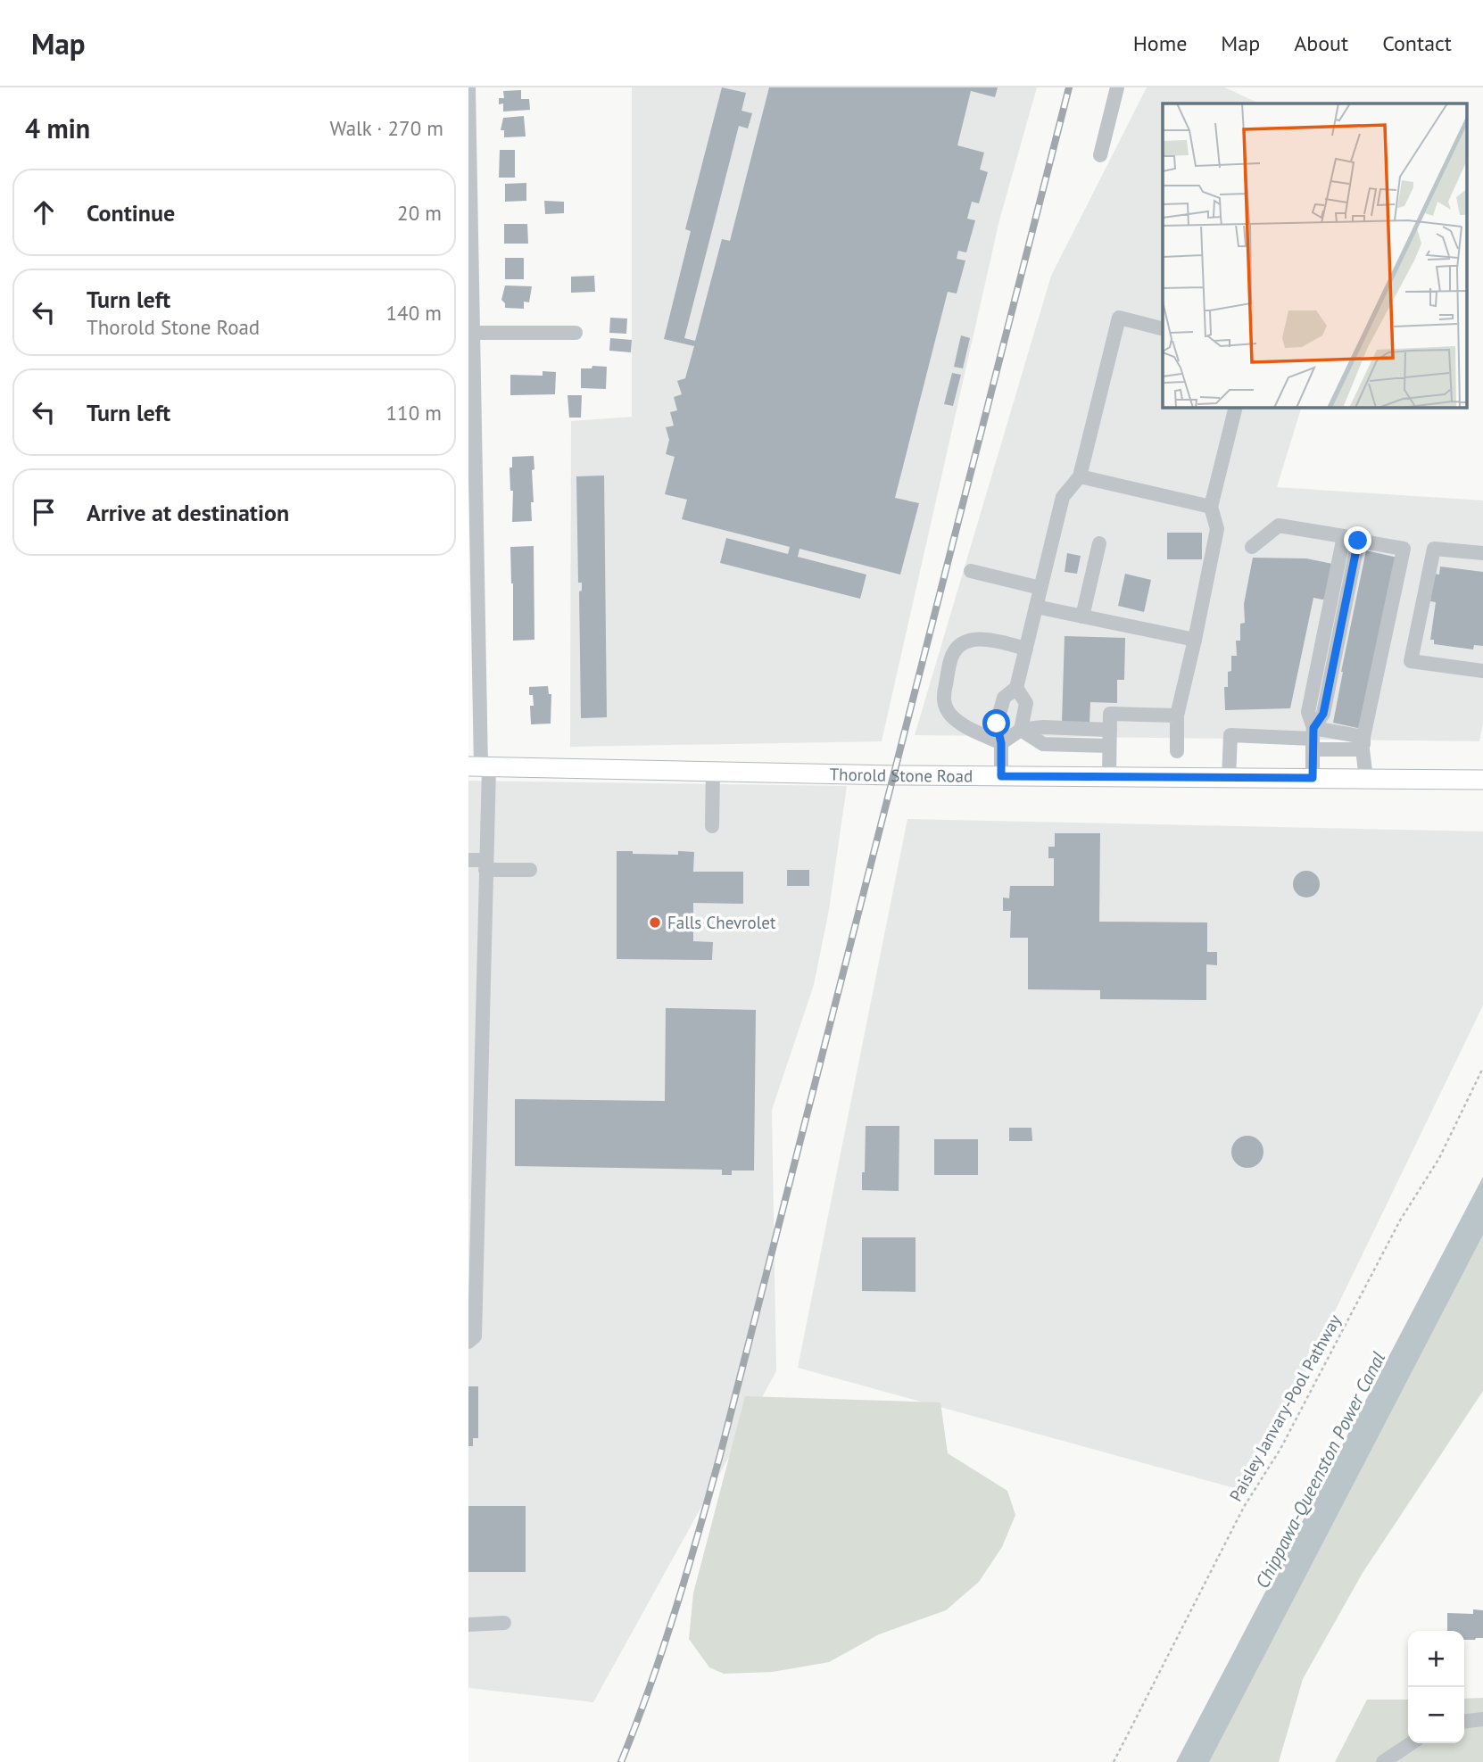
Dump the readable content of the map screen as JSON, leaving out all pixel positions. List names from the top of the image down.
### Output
{
  "streets": {
    "main road": ["Thorold Stone Road"],
    "path": ["Paisley Janvary-Pool Pathway"]
  },
  "water": ["Chippawa-Queenston Power Canal"],
  "places": ["Falls Chevrolet"],
  "page": {
    "header": "Map",
    "nav": [
      "Home",
      "Map",
      "About",
      "Contact"
    ],
    "heading": ["4 min", "Walk · 270 m"],
    "list": [
      ["Continue", "20 m"],
      ["Turn left", "Thorold Stone Road", "140 m"],
      ["Turn left", "110 m"],
      "Arrive at destination"
    ],
    "map_buttons": ["+", "−"]
  }
}
